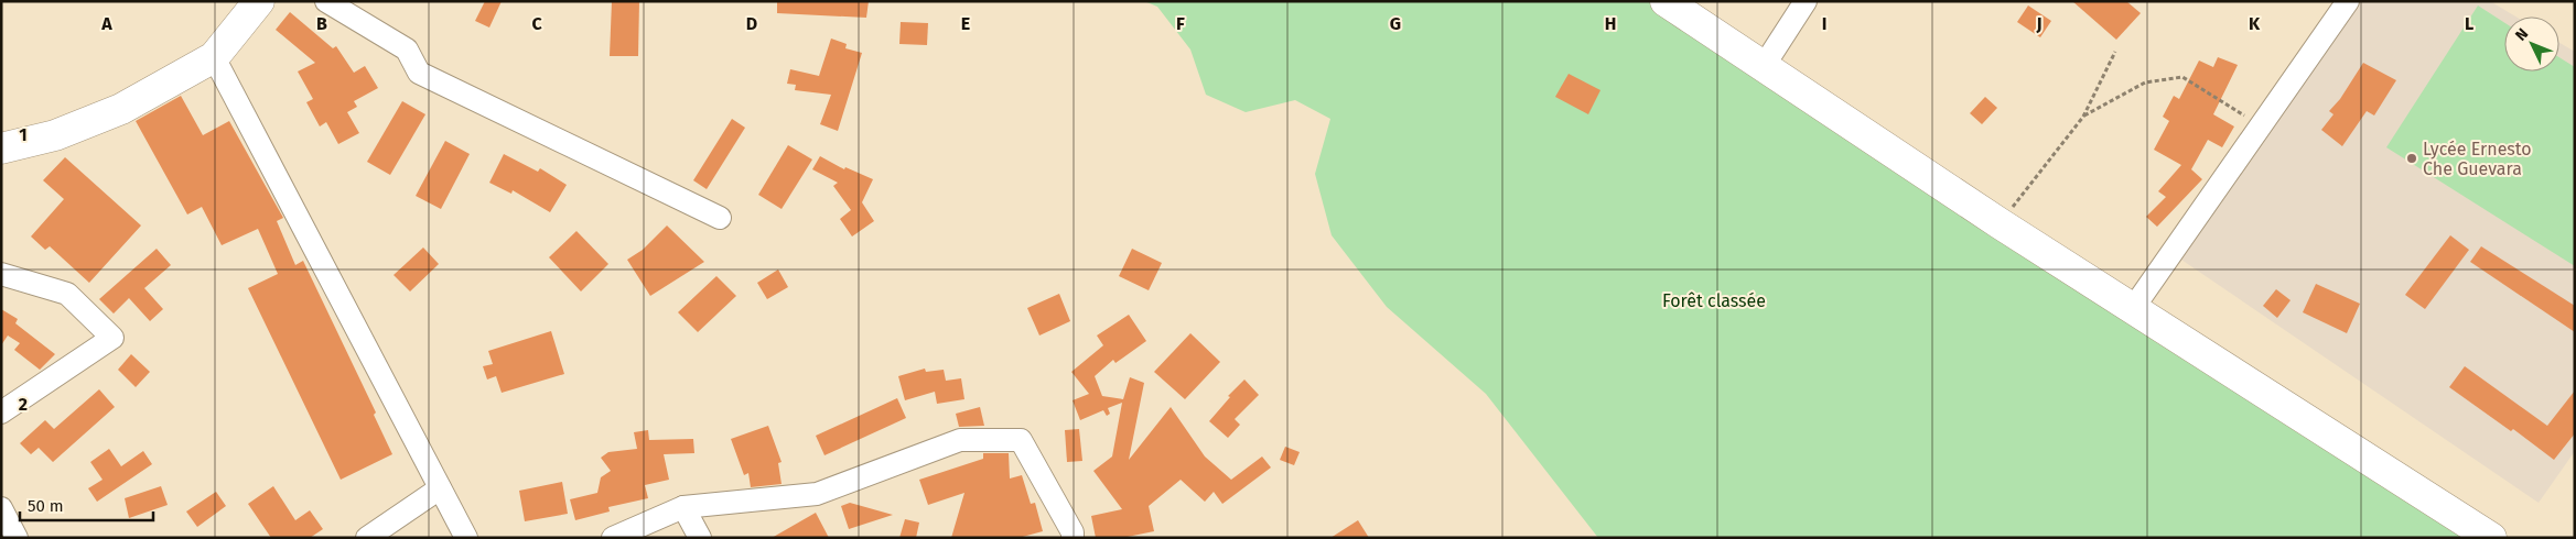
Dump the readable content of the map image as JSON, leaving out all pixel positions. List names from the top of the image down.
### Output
{
  "parks": ["Forêt classée"],
  "places": ["Lycée Ernesto Che Guevara"],
  "scale_bar": "50 m",
  "north": "top left",
  "grid": {
    "columns": [
      "A",
      "B",
      "C",
      "D",
      "E",
      "F",
      "G",
      "H",
      "I",
      "J",
      "K",
      "L"
    ],
    "rows": ["1", "2"]
  }
}
